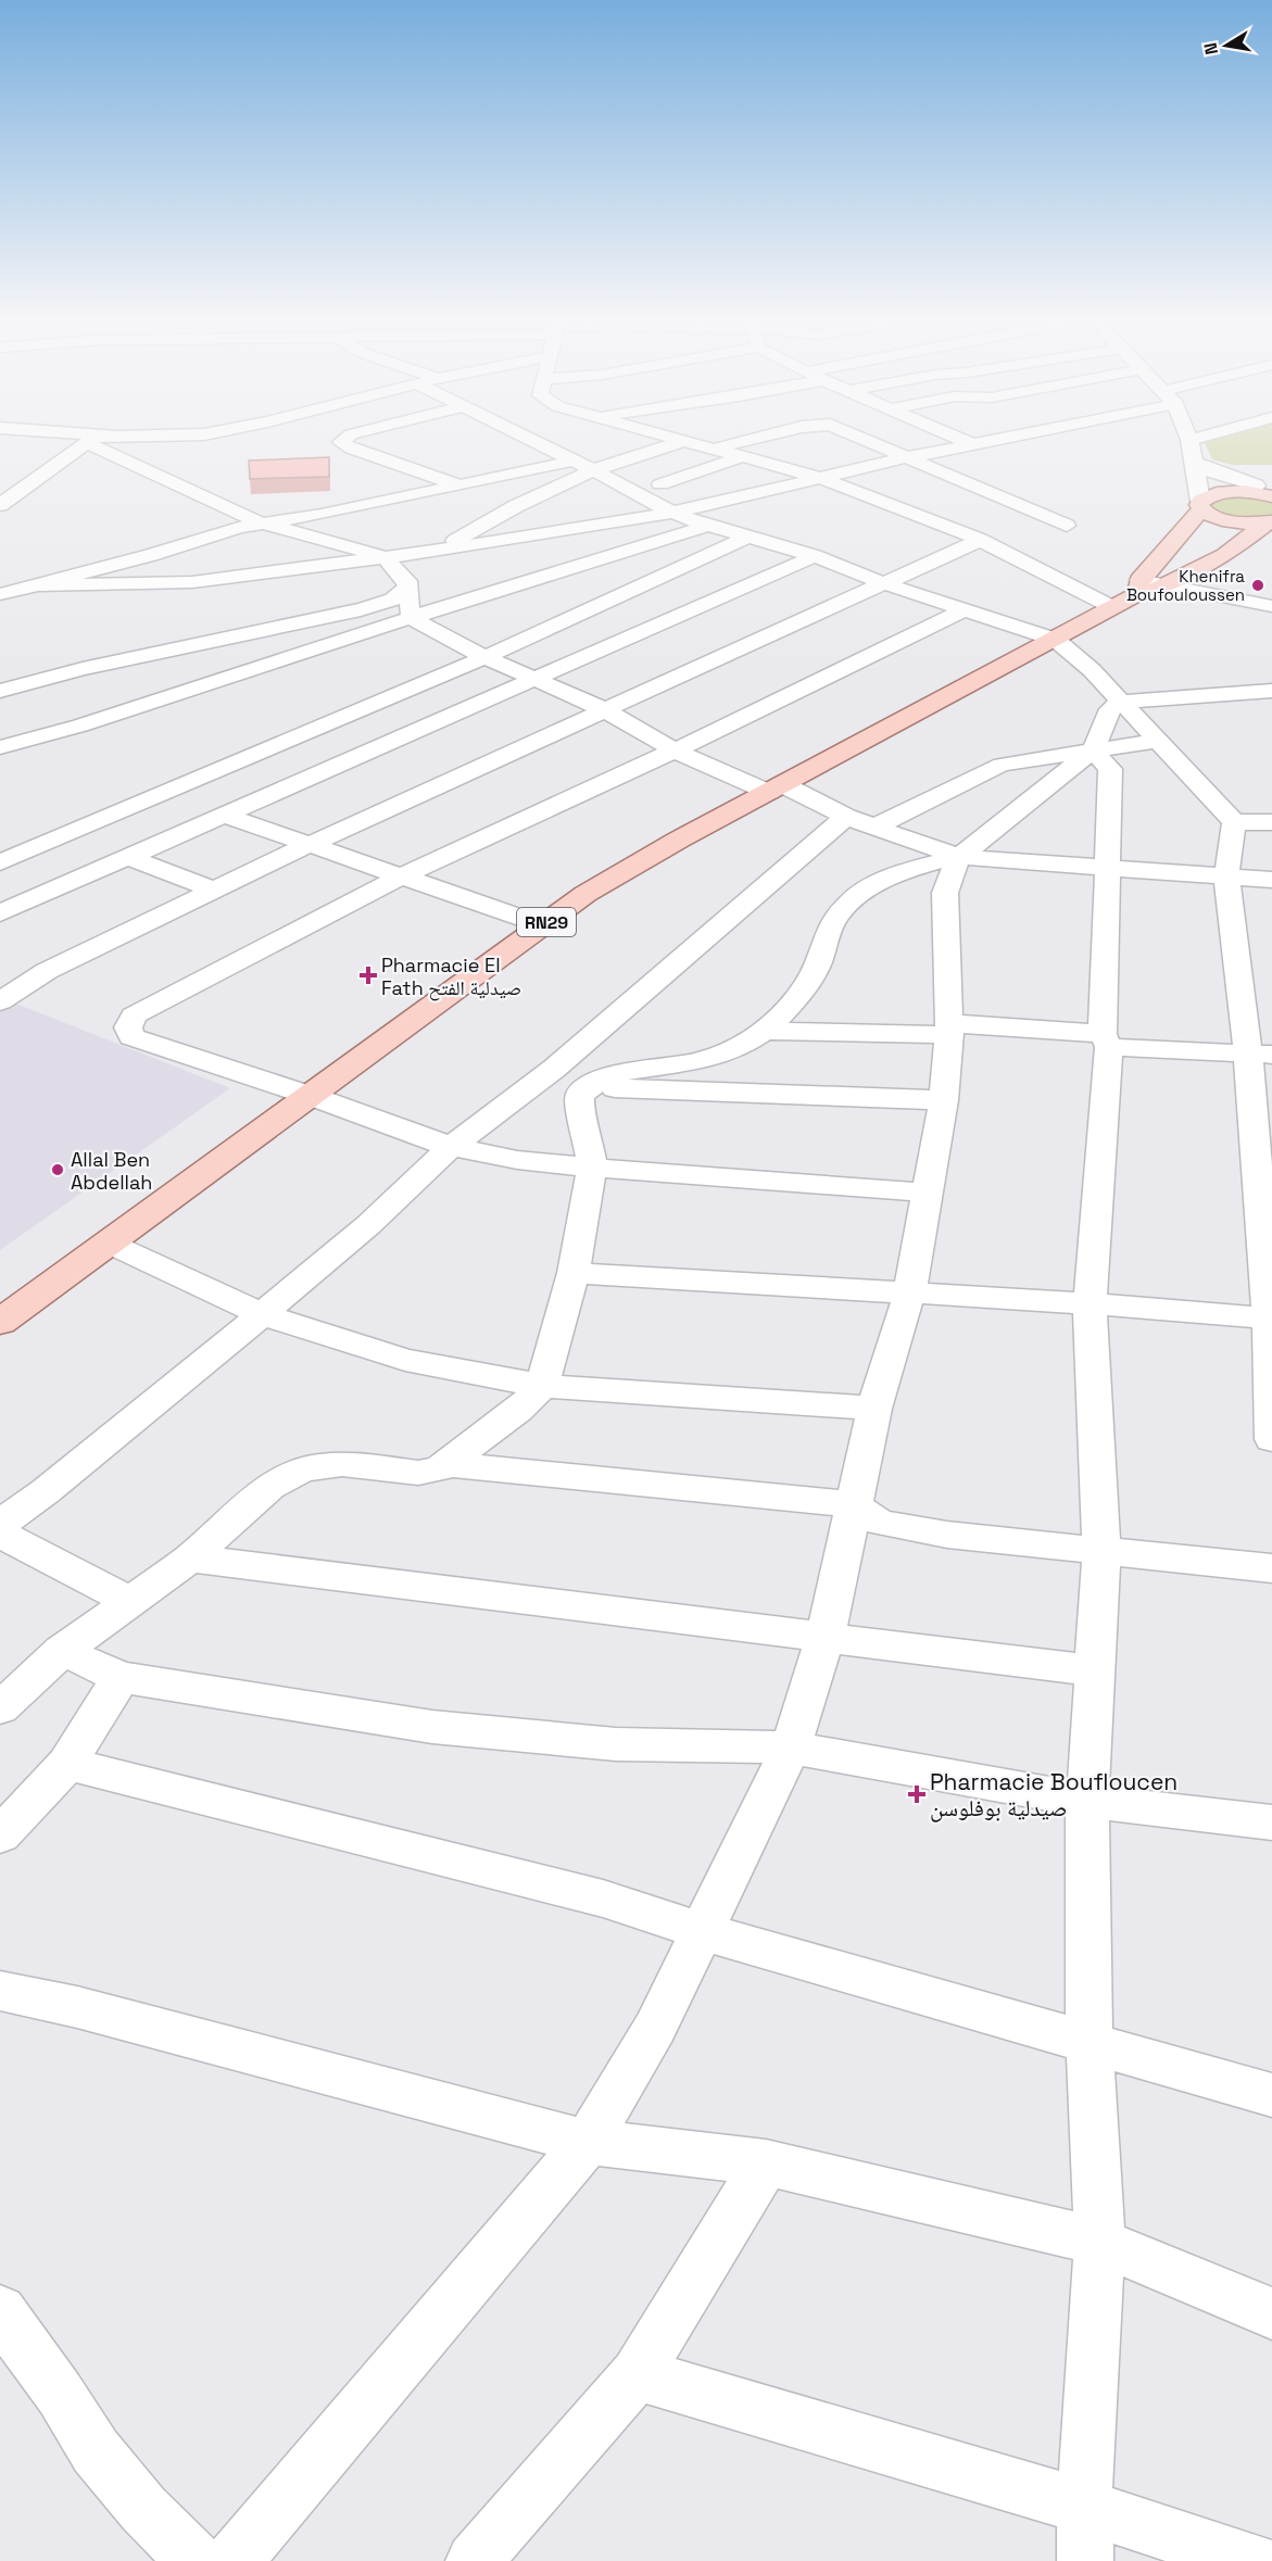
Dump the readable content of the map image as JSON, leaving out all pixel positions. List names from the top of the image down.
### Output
{
  "streets": {
    "main road": ["RN29"]
  },
  "places": {
    "other": ["Khenifra Boufouloussen", "Allal Ben Abdellah"],
    "health": ["Pharmacie El Fath صيدلية الفتح", "Pharmacie Boufloucen صيدلية بوفلوسن"]
  },
  "north": "left"
}
